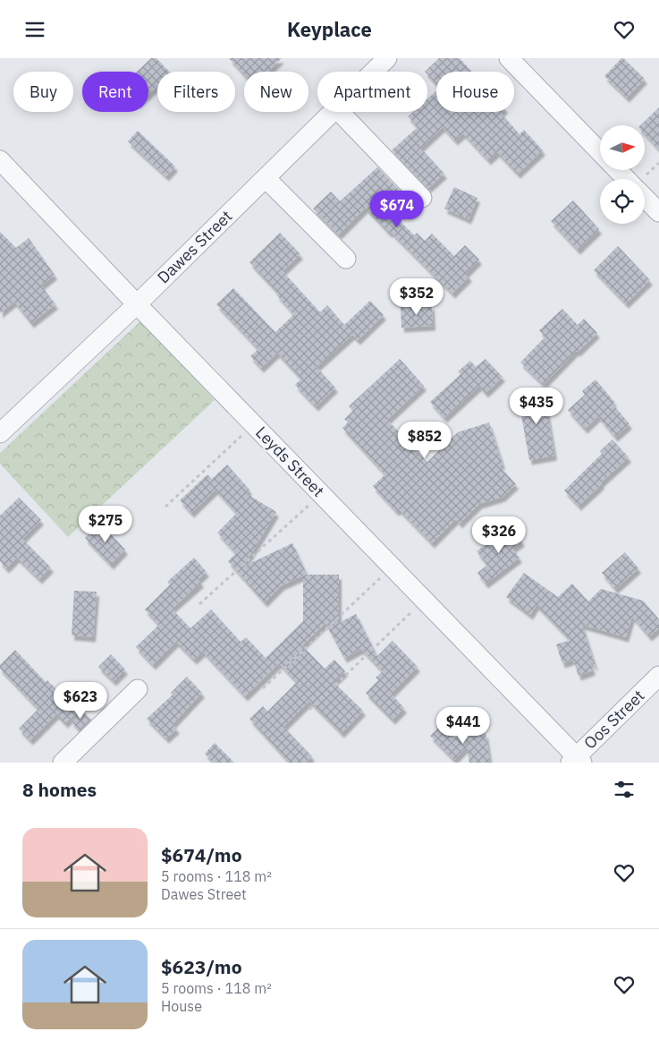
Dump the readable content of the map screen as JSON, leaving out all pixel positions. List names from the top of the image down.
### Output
{
  "streets": {
    "street": ["Dawes Street", "Leyds Street", "Oos Street"]
  },
  "crossings": [
    ["Dawes Street", "Leyds Street"],
    ["Leyds Street", "Oos Street"]
  ],
  "north": "right",
  "page": {
    "header": "Keyplace",
    "chip": [
      "Buy",
      "Rent",
      "Filters",
      "New",
      "Apartment",
      "House"
    ],
    "price": [
      "$674",
      "$352",
      "$435",
      "$852",
      "$275",
      "$326",
      "$623",
      "$441"
    ],
    "heading": "8 homes",
    "list": [
      {
        "name": "$674/mo",
        "note": "5 rooms · 118 m² · Dawes Street"
      },
      {
        "name": "$623/mo",
        "note": "5 rooms · 118 m² · House"
      }
    ]
  }
}
